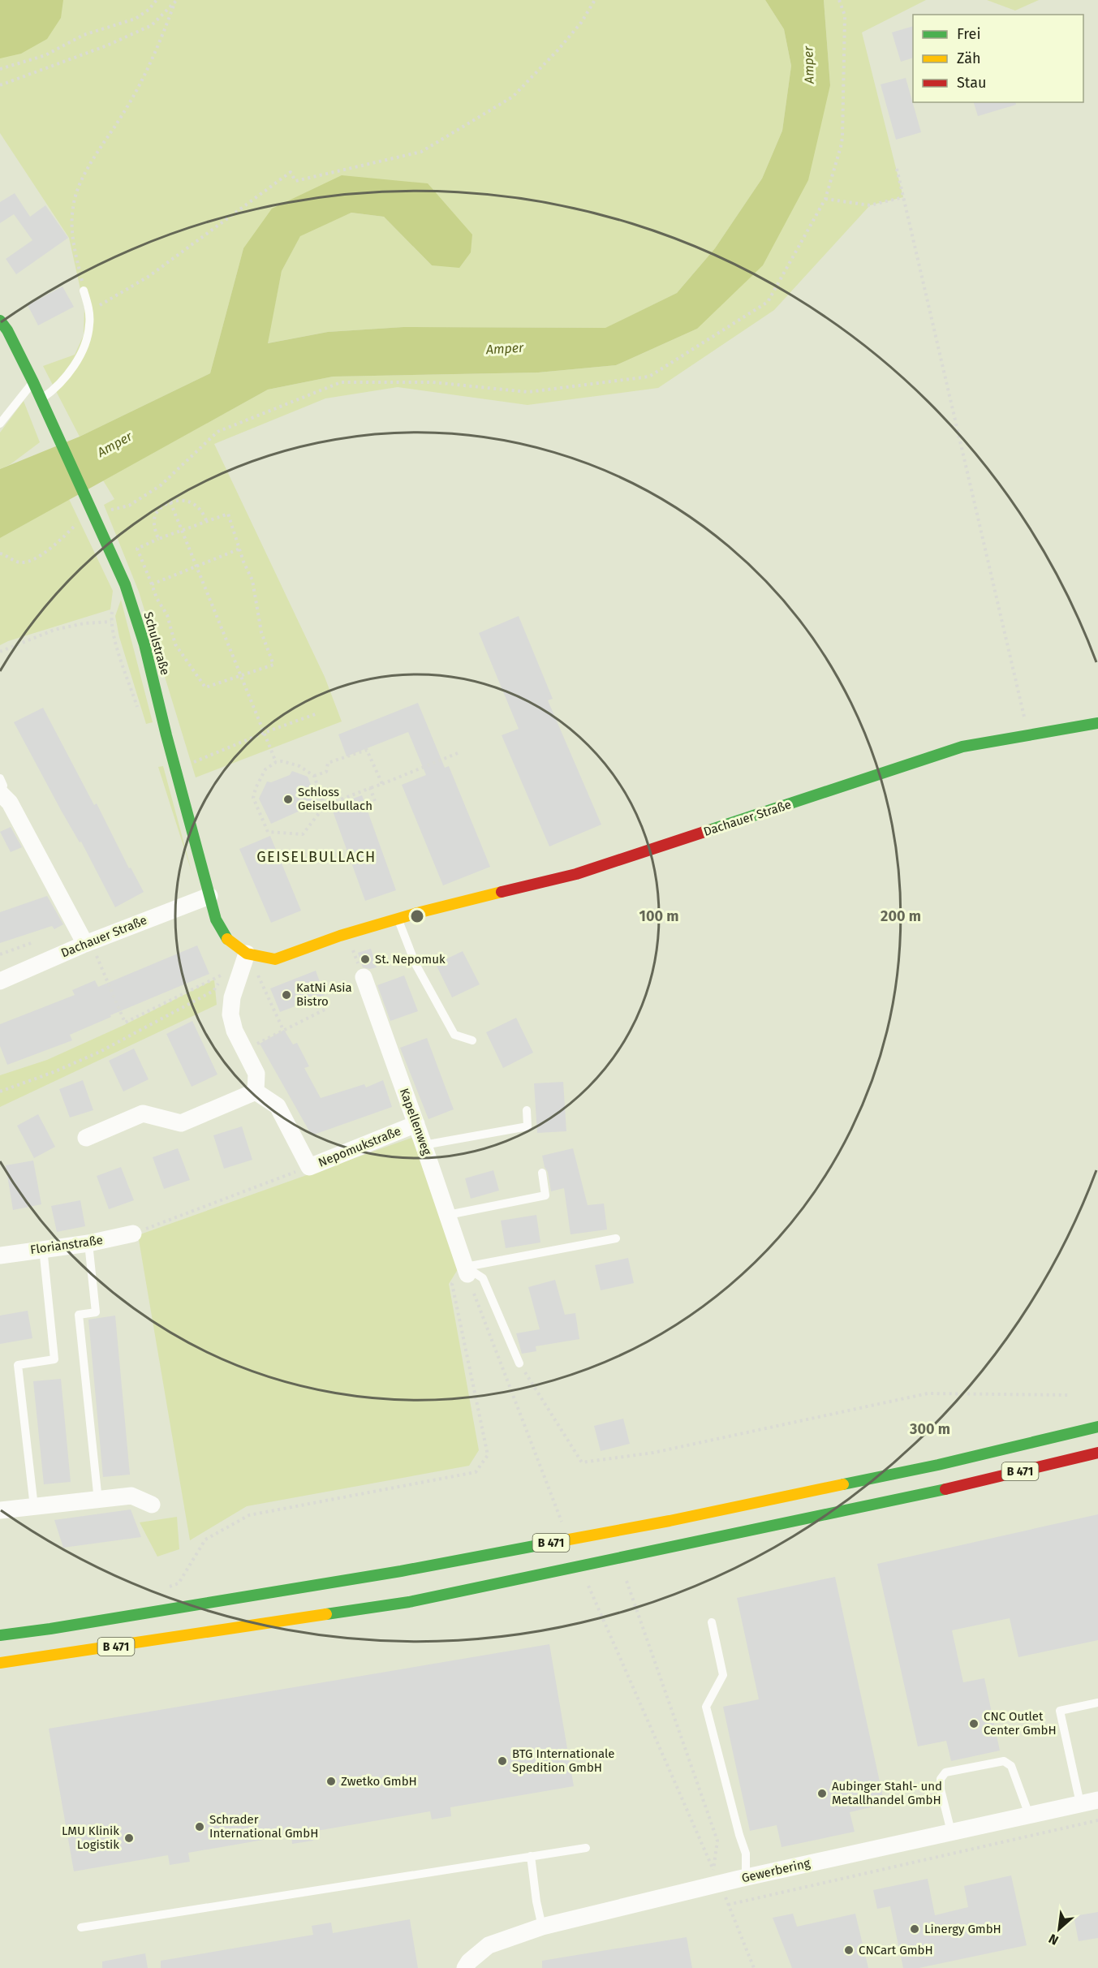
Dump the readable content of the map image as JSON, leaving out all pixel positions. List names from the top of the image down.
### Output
{
  "streets": {
    "main road": ["Schulstraße", "Dachauer Straße", "B 471"],
    "street": [
      "Kapellenweg",
      "Nepomukstraße",
      "Florianstraße",
      "Gewerbering"
    ]
  },
  "crossings": [
    ["Schulstraße", "Dachauer Straße"],
    ["Kapellenweg", "Nepomukstraße"]
  ],
  "districts": ["GEISELBULLACH"],
  "water": ["Amper"],
  "places": [
    "Schloss Geiselbullach",
    "St. Nepomuk",
    "KatNi Asia Bistro",
    "CNC Outlet Center GmbH",
    "BTG Internationale Spedition GmbH",
    "Zwetko GmbH",
    "Aubinger Stahl- und Metallhandel GmbH",
    "Schrader International GmbH",
    "LMU Klinik Logistik",
    "Linergy GmbH",
    "CNCart GmbH"
  ],
  "legend": ["Frei", "Zäh", "Stau"],
  "north": "bottom left",
  "rings": ["100 m", "200 m", "300 m"]
}
